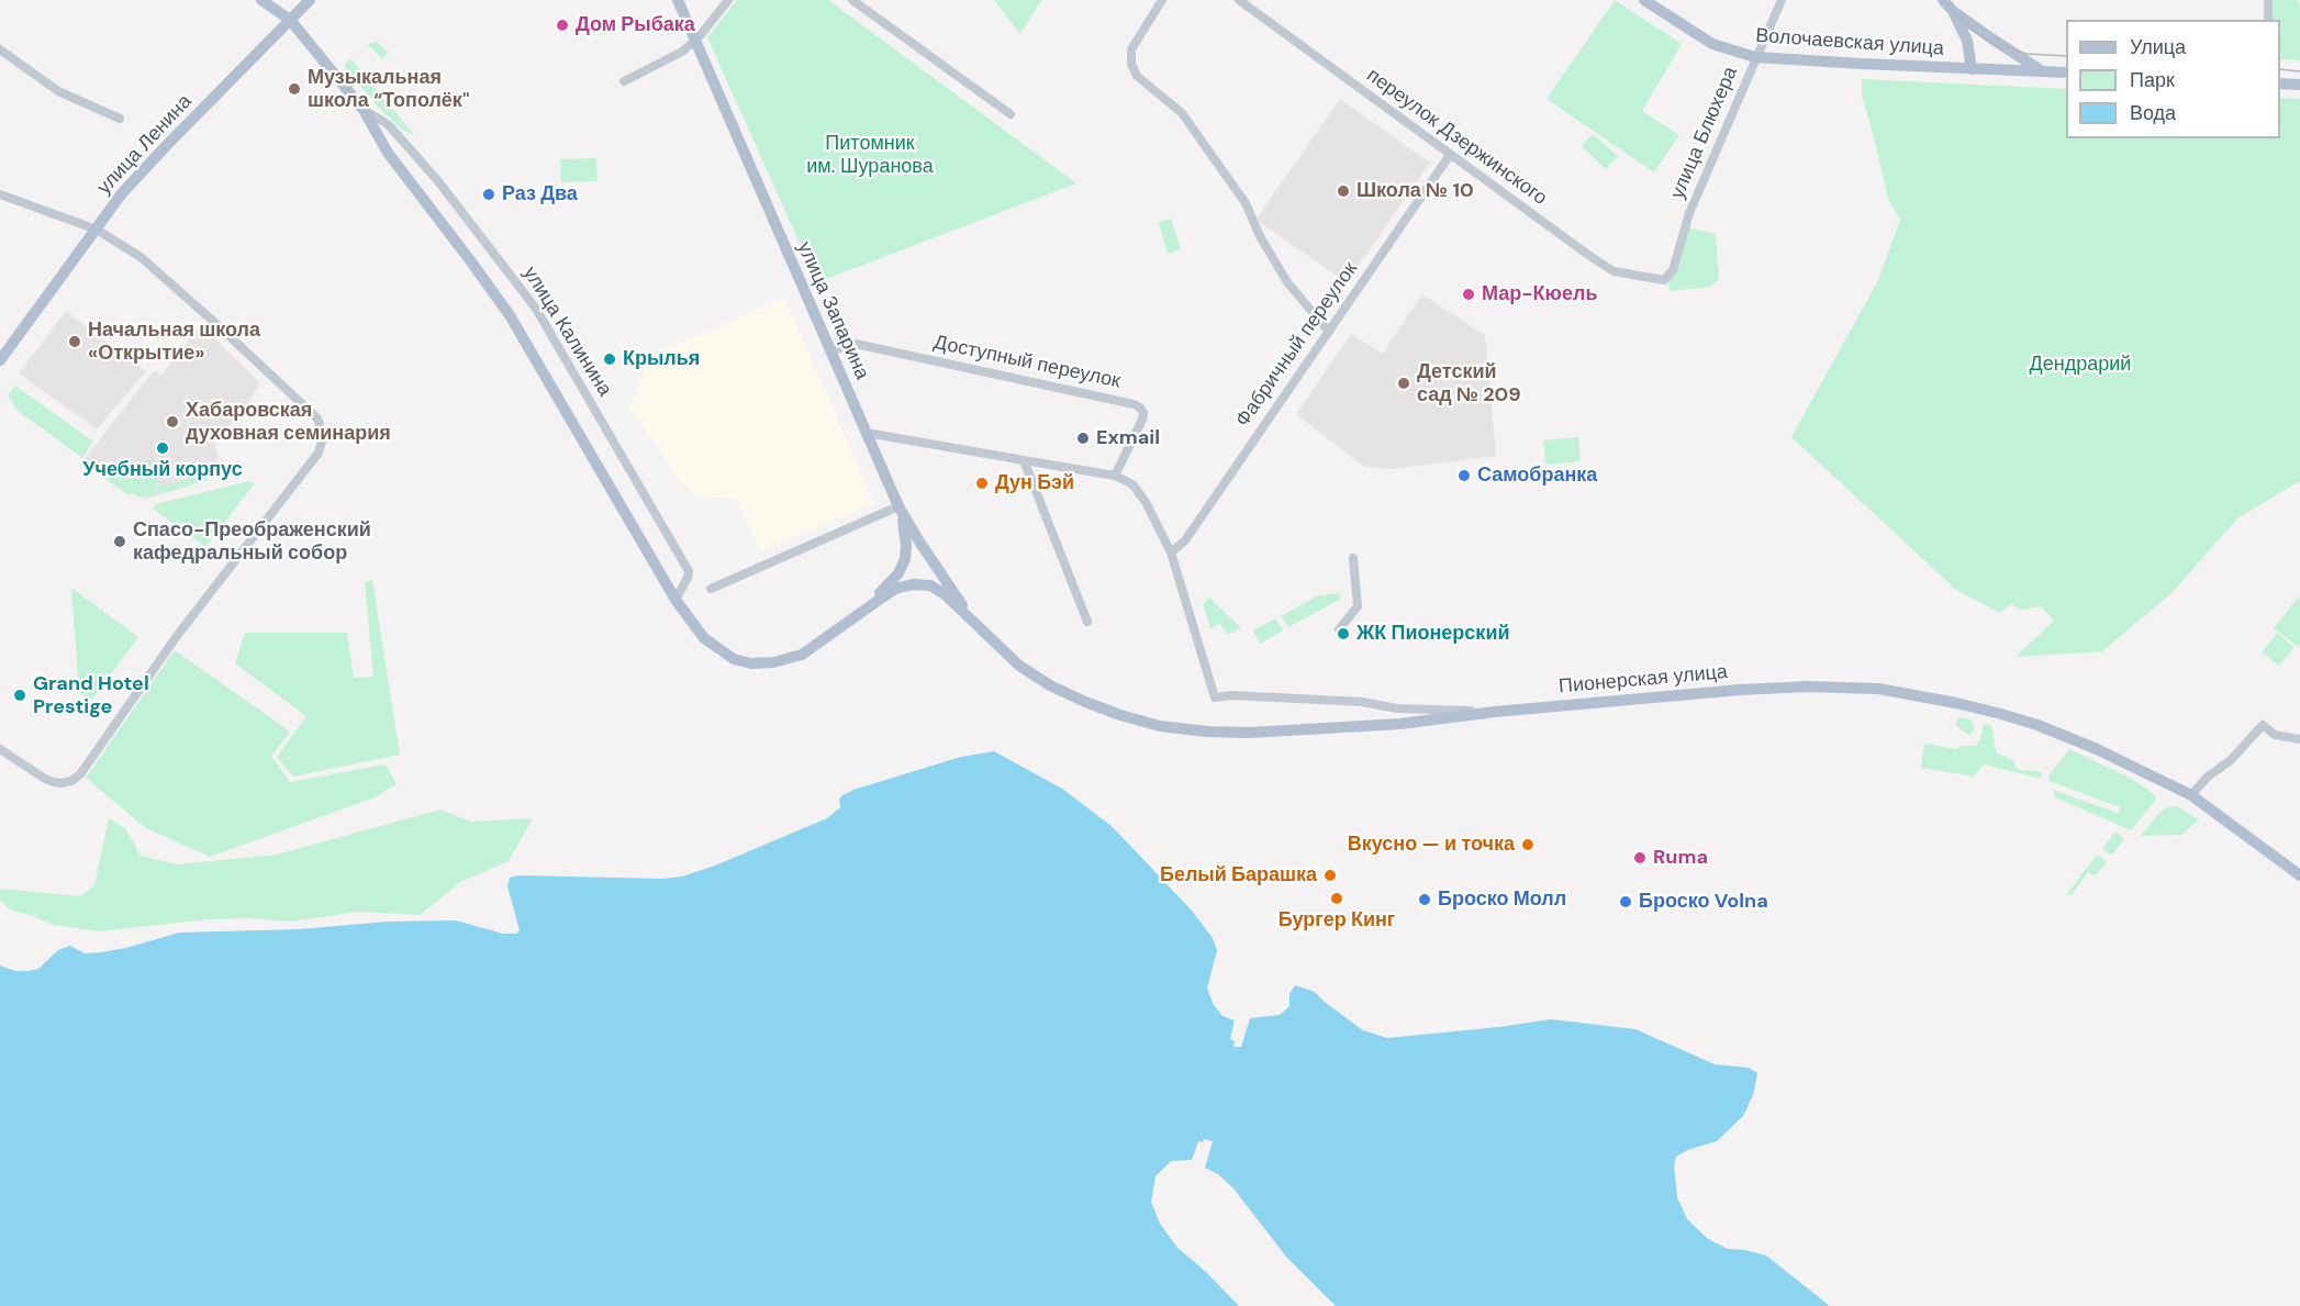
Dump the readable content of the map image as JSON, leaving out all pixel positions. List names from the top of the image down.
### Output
{
  "streets": {
    "main road": [
      "Волочаевская улица",
      "улица Ленина",
      "улица Запарина",
      "улица Калинина",
      "Пионерская улица"
    ],
    "street": [
      "улица Блюхера",
      "переулок Дзержинского",
      "Фабричный переулок",
      "Доступный переулок"
    ]
  },
  "crossings": [
    ["Волочаевская улица", "улица Блюхера"],
    ["улица Блюхера", "переулок Дзержинского"],
    ["переулок Дзержинского", "Фабричный переулок"],
    ["улица Ленина", "улица Калинина"],
    ["улица Запарина", "Доступный переулок"],
    ["улица Запарина", "Пионерская улица"]
  ],
  "parks": ["Питомник им. Шуранова", "Дендрарий"],
  "places": [
    "Дом Рыбака",
    "Музыкальная школа “Тополёк\"",
    "Школа № 10",
    "Раз Два",
    "Мар-Кюель",
    "Начальная школа «Открытие»",
    "Крылья",
    "Детский сад № 209",
    "Хабаровская духовная семинария",
    "Exmail",
    "Учебный корпус",
    "Самобранка",
    "Дун Бэй",
    "Спасо-Преображенский кафедральный собор",
    "ЖК Пионерский",
    "Grand Hotel Prestige",
    "Вкусно — и точка",
    "Ruma",
    "Белый Барашка",
    "Бургер Кинг",
    "Броско Молл",
    "Броско Volna"
  ],
  "legend": ["Улица", "Парк", "Вода"]
}
